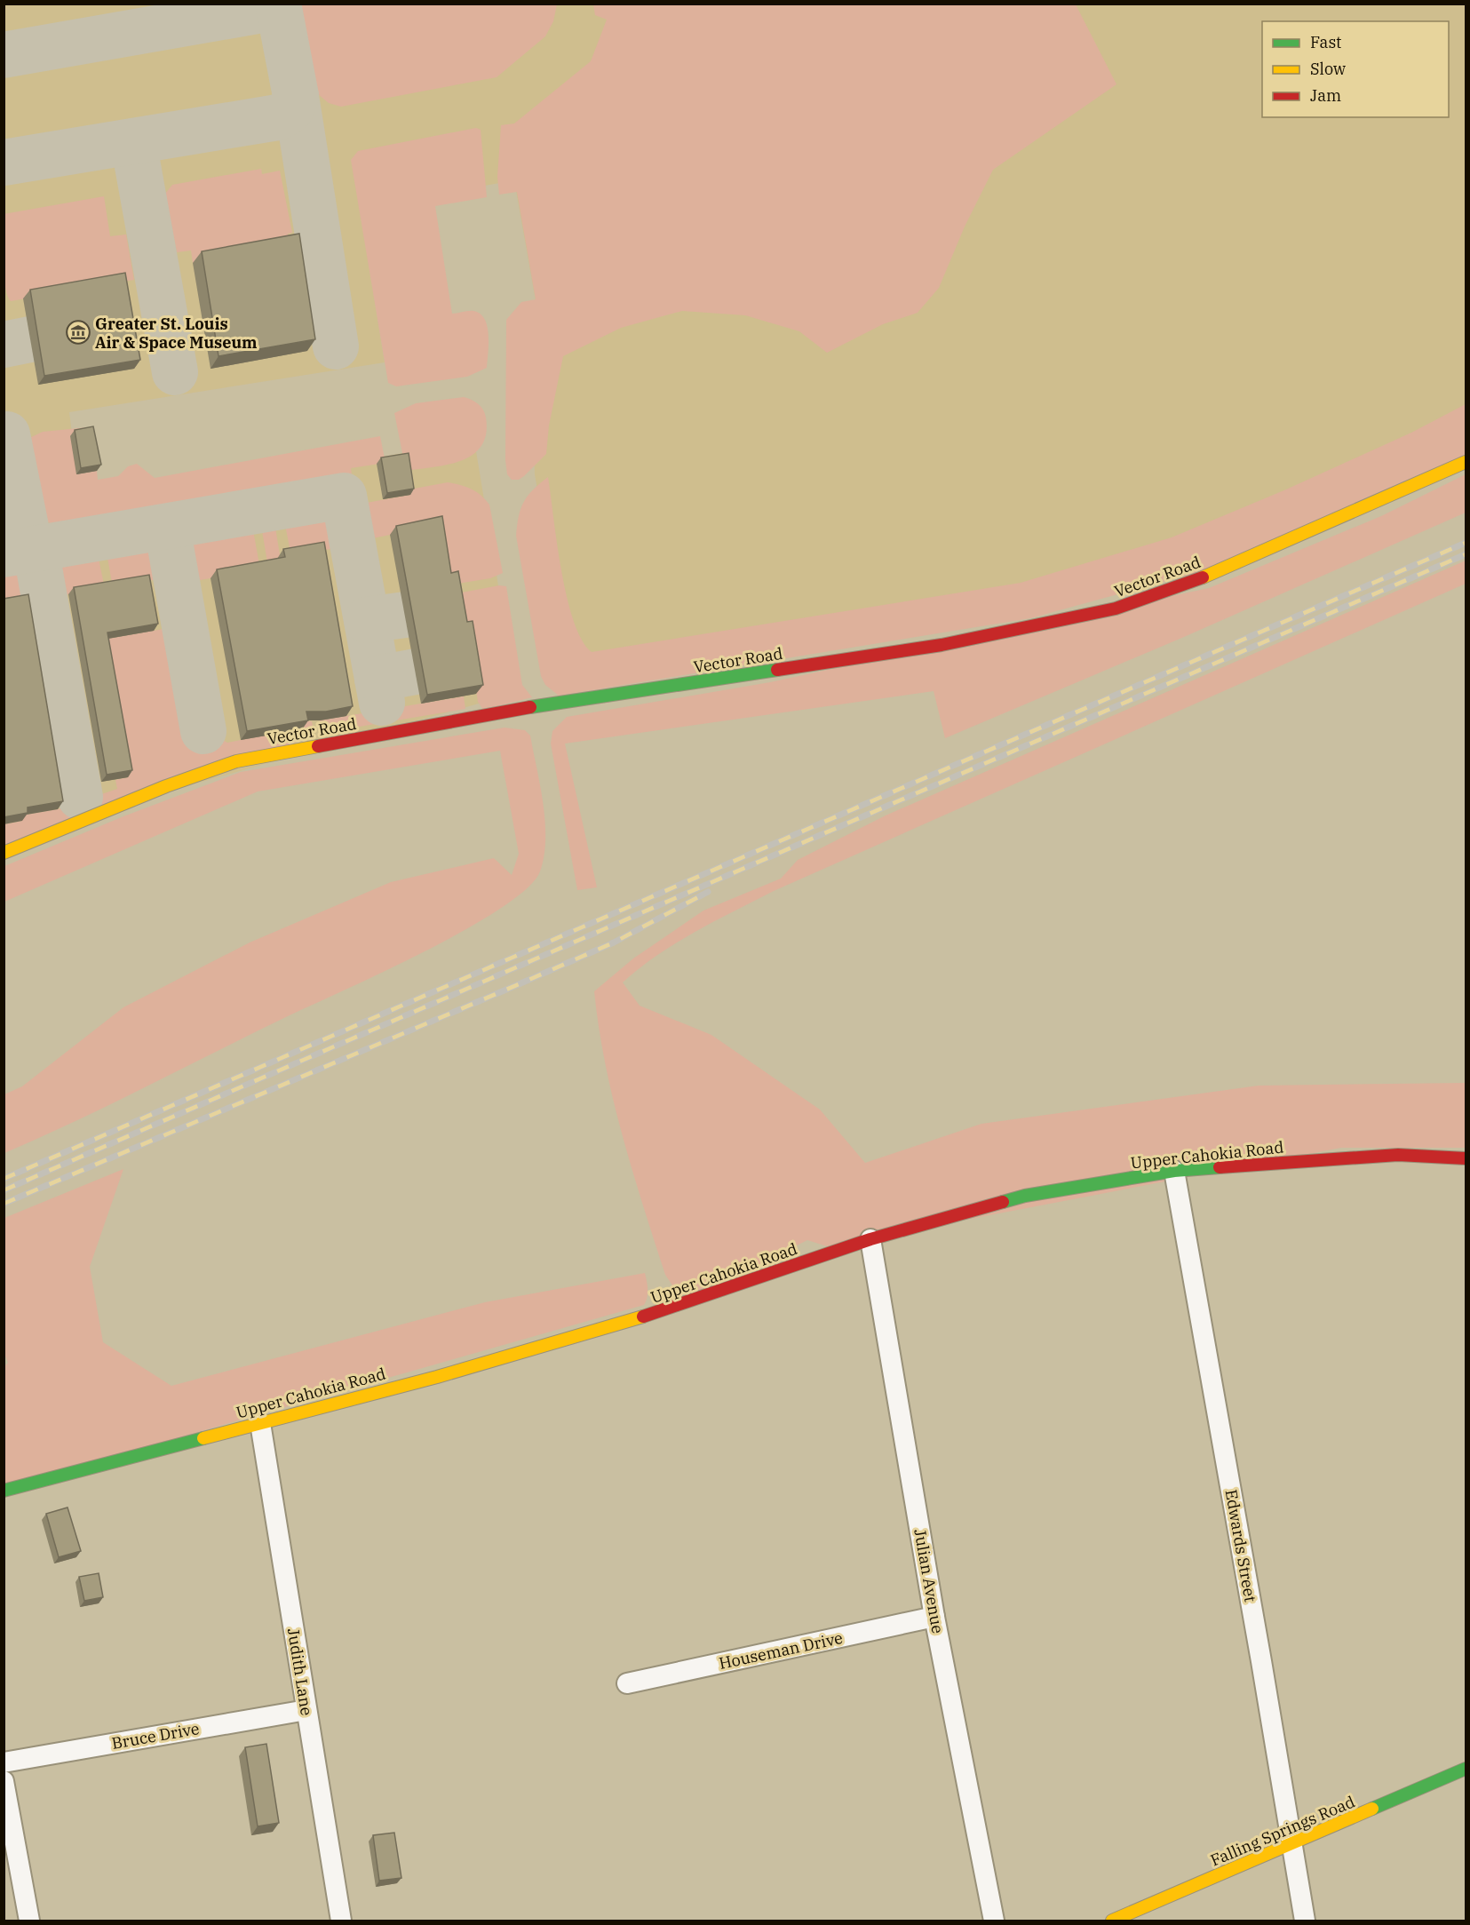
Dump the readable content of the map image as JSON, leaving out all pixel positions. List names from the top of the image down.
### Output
{
  "streets": {
    "street": [
      "Vector Road",
      "Upper Cahokia Road",
      "Edwards Street",
      "Julian Avenue",
      "Houseman Drive",
      "Judith Lane",
      "Bruce Drive",
      "Falling Springs Road"
    ]
  },
  "crossings": [
    ["Upper Cahokia Road", "Edwards Street"],
    ["Upper Cahokia Road", "Julian Avenue"],
    ["Upper Cahokia Road", "Judith Lane"],
    ["Edwards Street", "Falling Springs Road"],
    ["Julian Avenue", "Houseman Drive"],
    ["Judith Lane", "Bruce Drive"]
  ],
  "places": {
    "museum": ["Greater St. Louis Air & Space Museum"]
  },
  "legend": ["Fast", "Slow", "Jam"]
}
